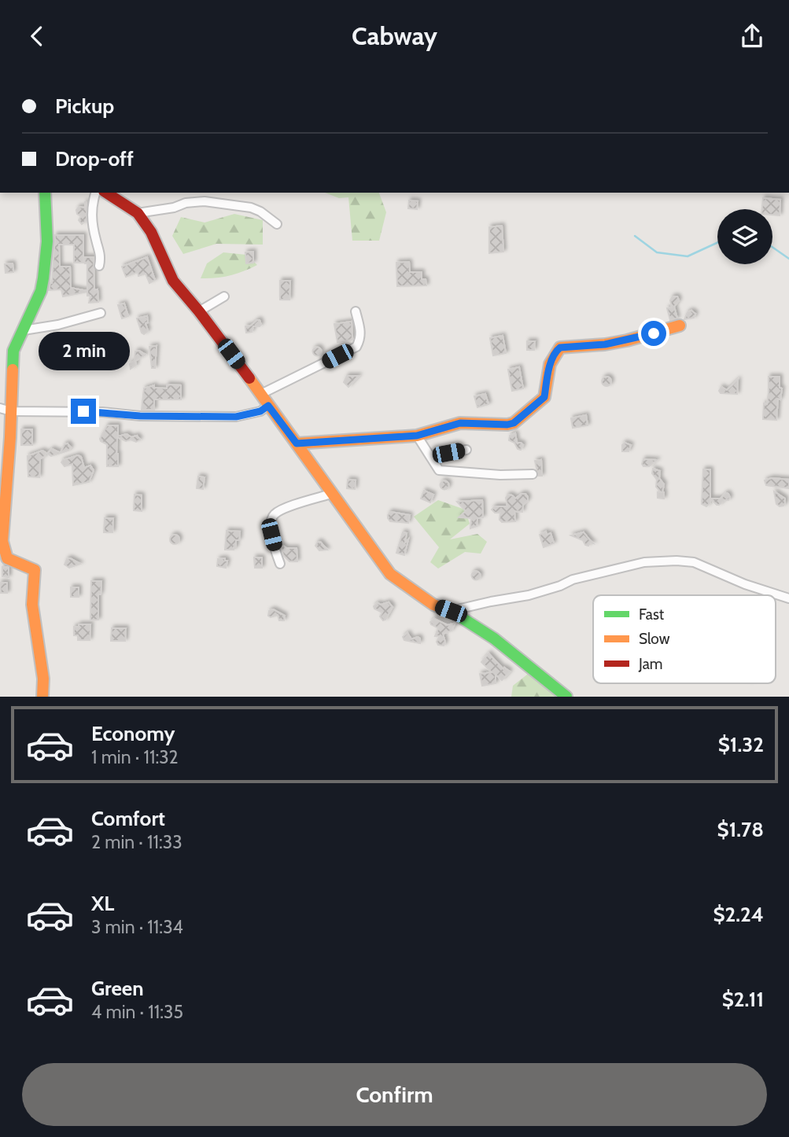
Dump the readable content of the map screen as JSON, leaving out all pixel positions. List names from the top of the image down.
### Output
{
  "legend": ["Fast", "Slow", "Jam"],
  "page": {
    "header": "Cabway",
    "banner": ["Pickup", "Drop-off"],
    "bubble": "2 min",
    "list": [
      {
        "name": "Economy",
        "note": "1 min · 11:32",
        "value": "$1.32"
      },
      {
        "name": "Comfort",
        "note": "2 min · 11:33",
        "value": "$1.78"
      },
      {
        "name": "XL",
        "note": "3 min · 11:34",
        "value": "$2.24"
      },
      {
        "name": "Green",
        "note": "4 min · 11:35",
        "value": "$2.11"
      }
    ],
    "buttons": "Confirm"
  }
}
